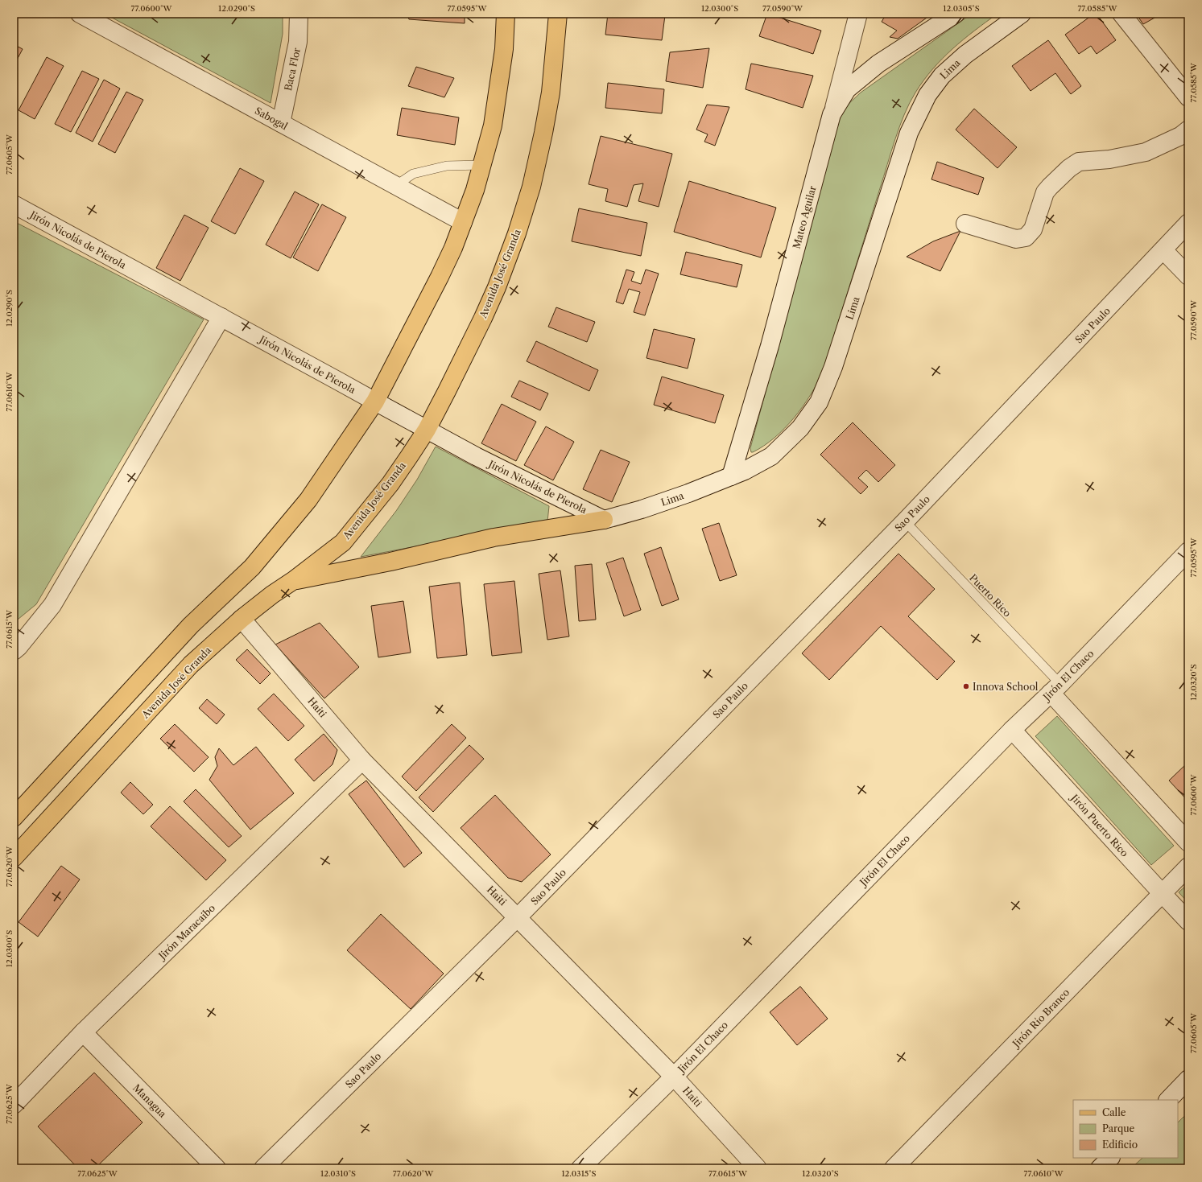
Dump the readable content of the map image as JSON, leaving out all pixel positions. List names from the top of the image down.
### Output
{
  "streets": {
    "main road": ["Avenida José Granda"],
    "street": [
      "Baca Flor",
      "Lima",
      "Sabogal",
      "Mateo Aguilar",
      "Jirón Nicolás de Pierola",
      "Sao Paulo",
      "Jirón El Chaco",
      "Haiti",
      "Jirón Puerto Rico",
      "Jirón Maracaibo",
      "Jirón Río Branco",
      "Managua"
    ],
    "lane": ["Puerto Rico"]
  },
  "crossings": [
    ["Baca Flor", "Sabogal"],
    ["Lima", "Mateo Aguilar"],
    ["Lima", "Jirón Nicolás de Pierola"],
    ["Jirón Nicolás de Pierola", "Avenida José Granda"],
    ["Avenida José Granda", "Haiti"],
    ["Sao Paulo", "Puerto Rico"],
    ["Sao Paulo", "Haiti"],
    ["Puerto Rico", "Jirón El Chaco"],
    ["Jirón El Chaco", "Haiti"],
    ["Jirón El Chaco", "Jirón Puerto Rico"],
    ["Haiti", "Jirón Maracaibo"],
    ["Jirón Puerto Rico", "Jirón Río Branco"],
    ["Jirón Maracaibo", "Managua"]
  ],
  "places": ["Innova School"],
  "legend": ["Calle", "Parque", "Edificio"],
  "coordinates": [
    "77.0600°W",
    "12.0290°S",
    "77.0595°W",
    "12.0300°S",
    "77.0590°W",
    "12.0305°S",
    "77.0585°W",
    "77.0605°W",
    "77.0610°W",
    "77.0615°W",
    "12.0320°S",
    "77.0620°W",
    "77.0625°W",
    "12.0310°S",
    "12.0315°S"
  ]
}
